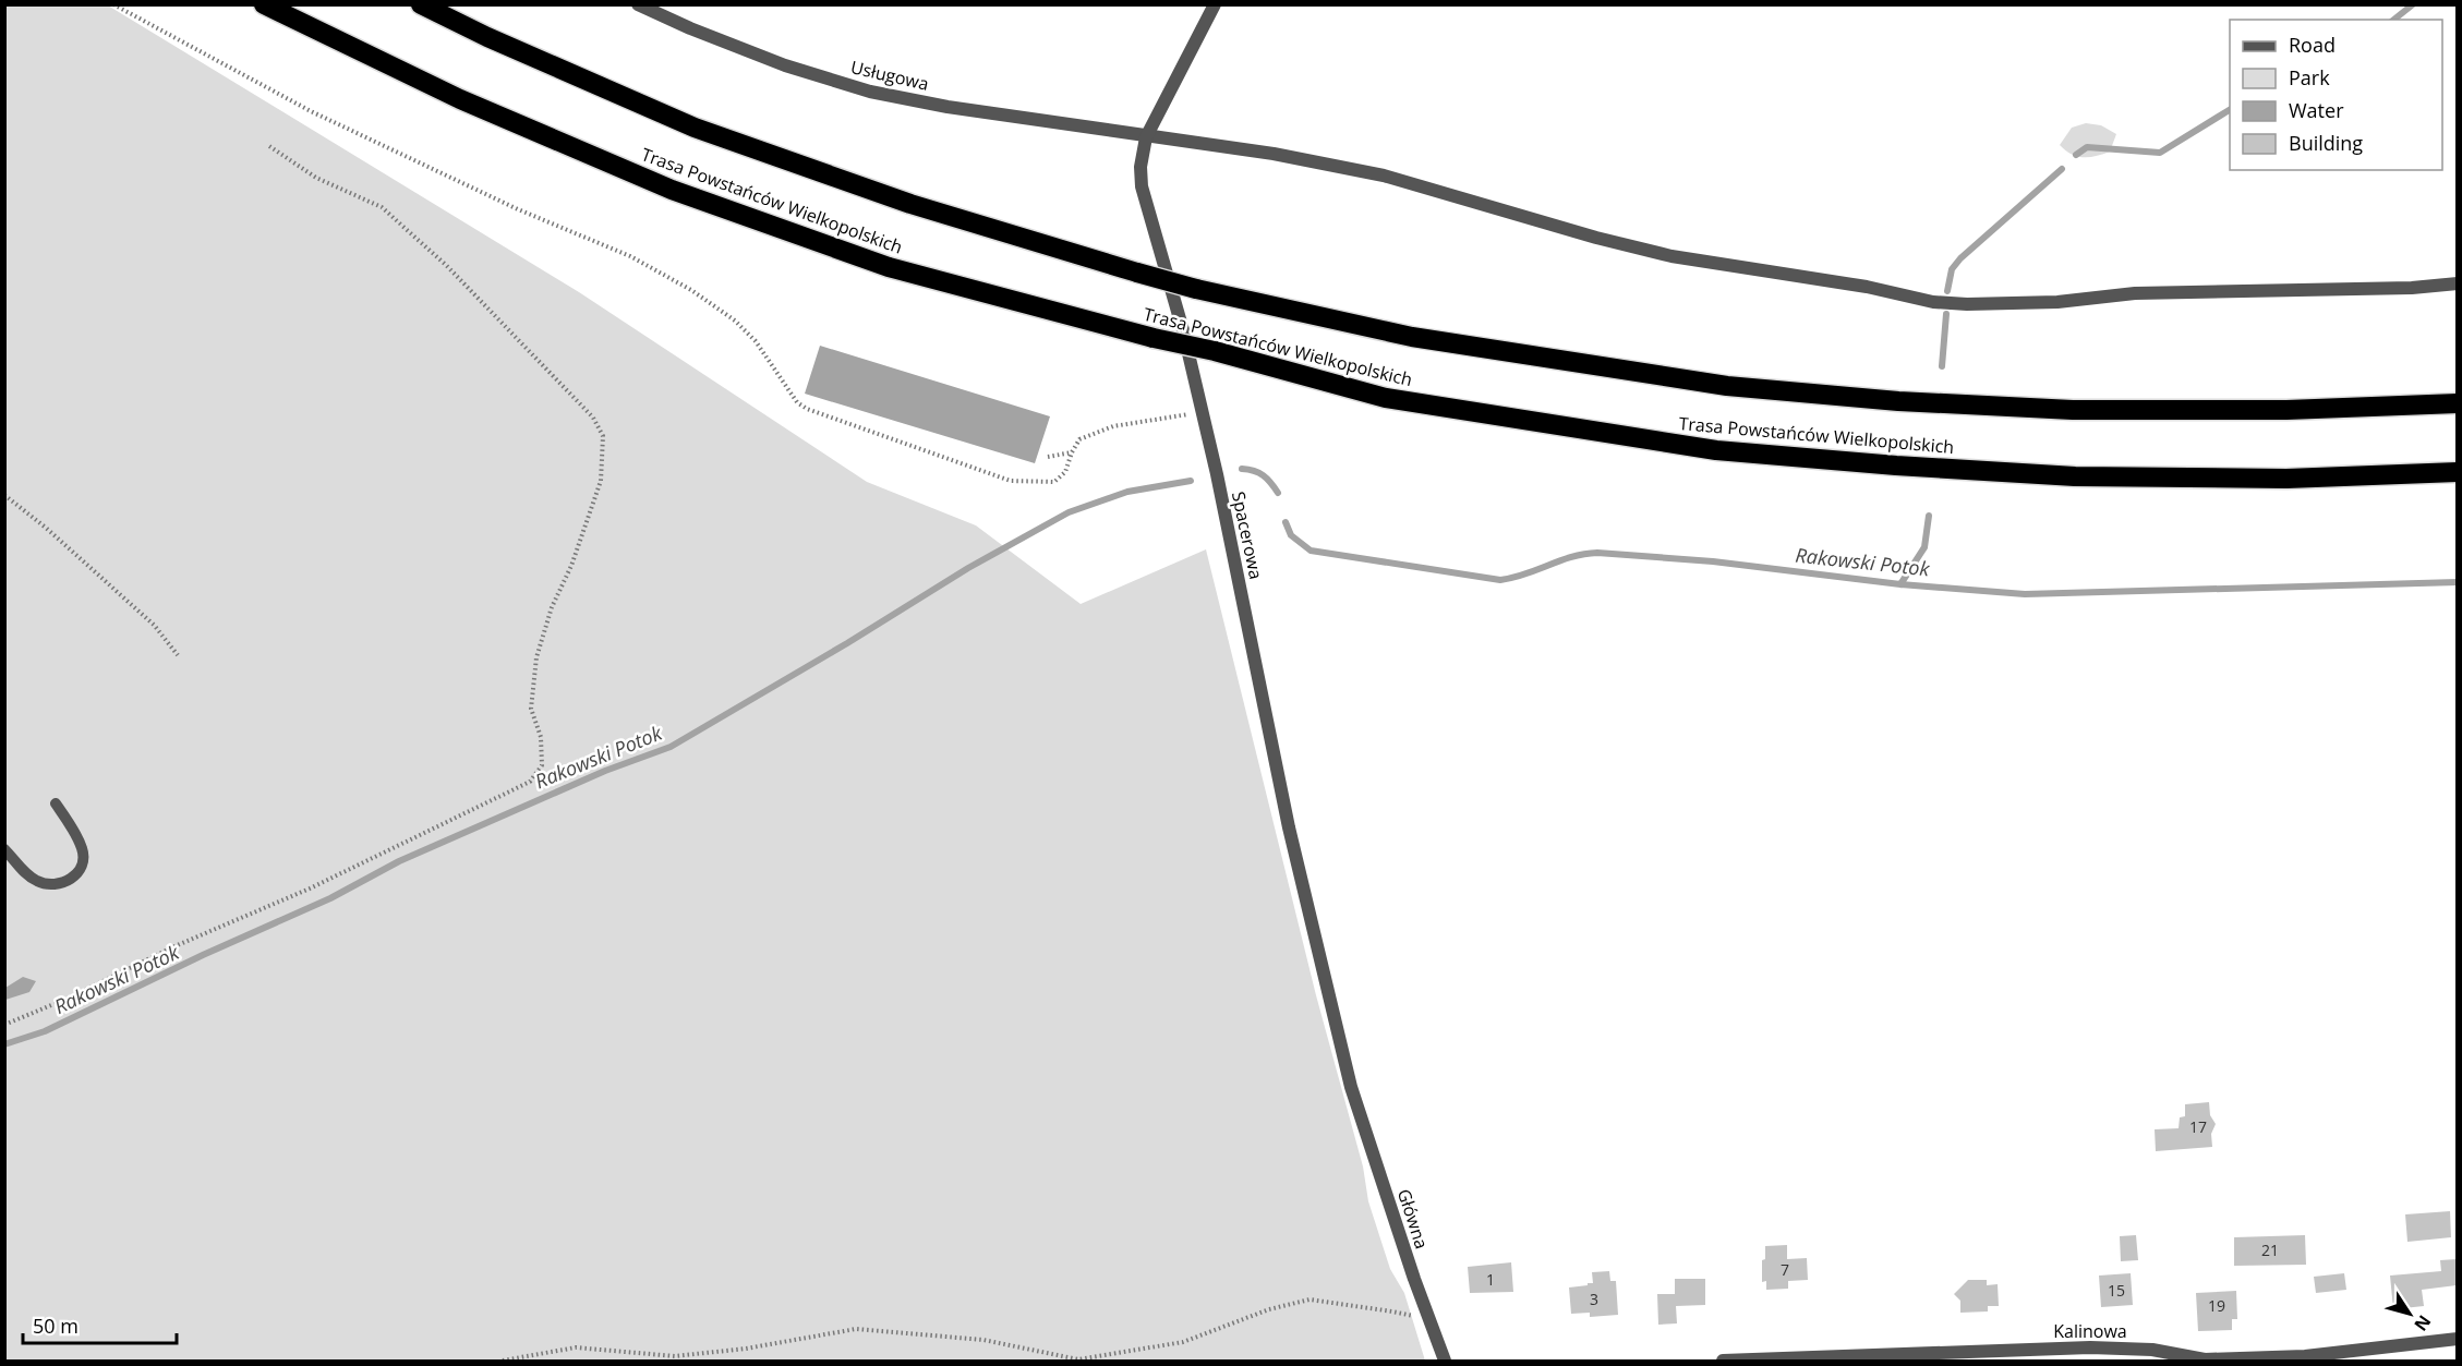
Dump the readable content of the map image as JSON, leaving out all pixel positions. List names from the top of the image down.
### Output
{
  "streets": {
    "highway": ["Trasa Powstańców Wielkopolskich"],
    "street": [
      "Usługowa",
      "Spacerowa",
      "Główna",
      "Kalinowa"
    ]
  },
  "crossings": [
    ["Usługowa", "Spacerowa"],
    ["Spacerowa", "Główna"]
  ],
  "water": ["Rakowski Potok"],
  "house_numbers": [
    "17",
    "21",
    "7",
    "1",
    "15",
    "3",
    "19"
  ],
  "legend": [
    "Road",
    "Park",
    "Water",
    "Building"
  ],
  "scale_bar": "50 m",
  "north": "bottom right"
}
